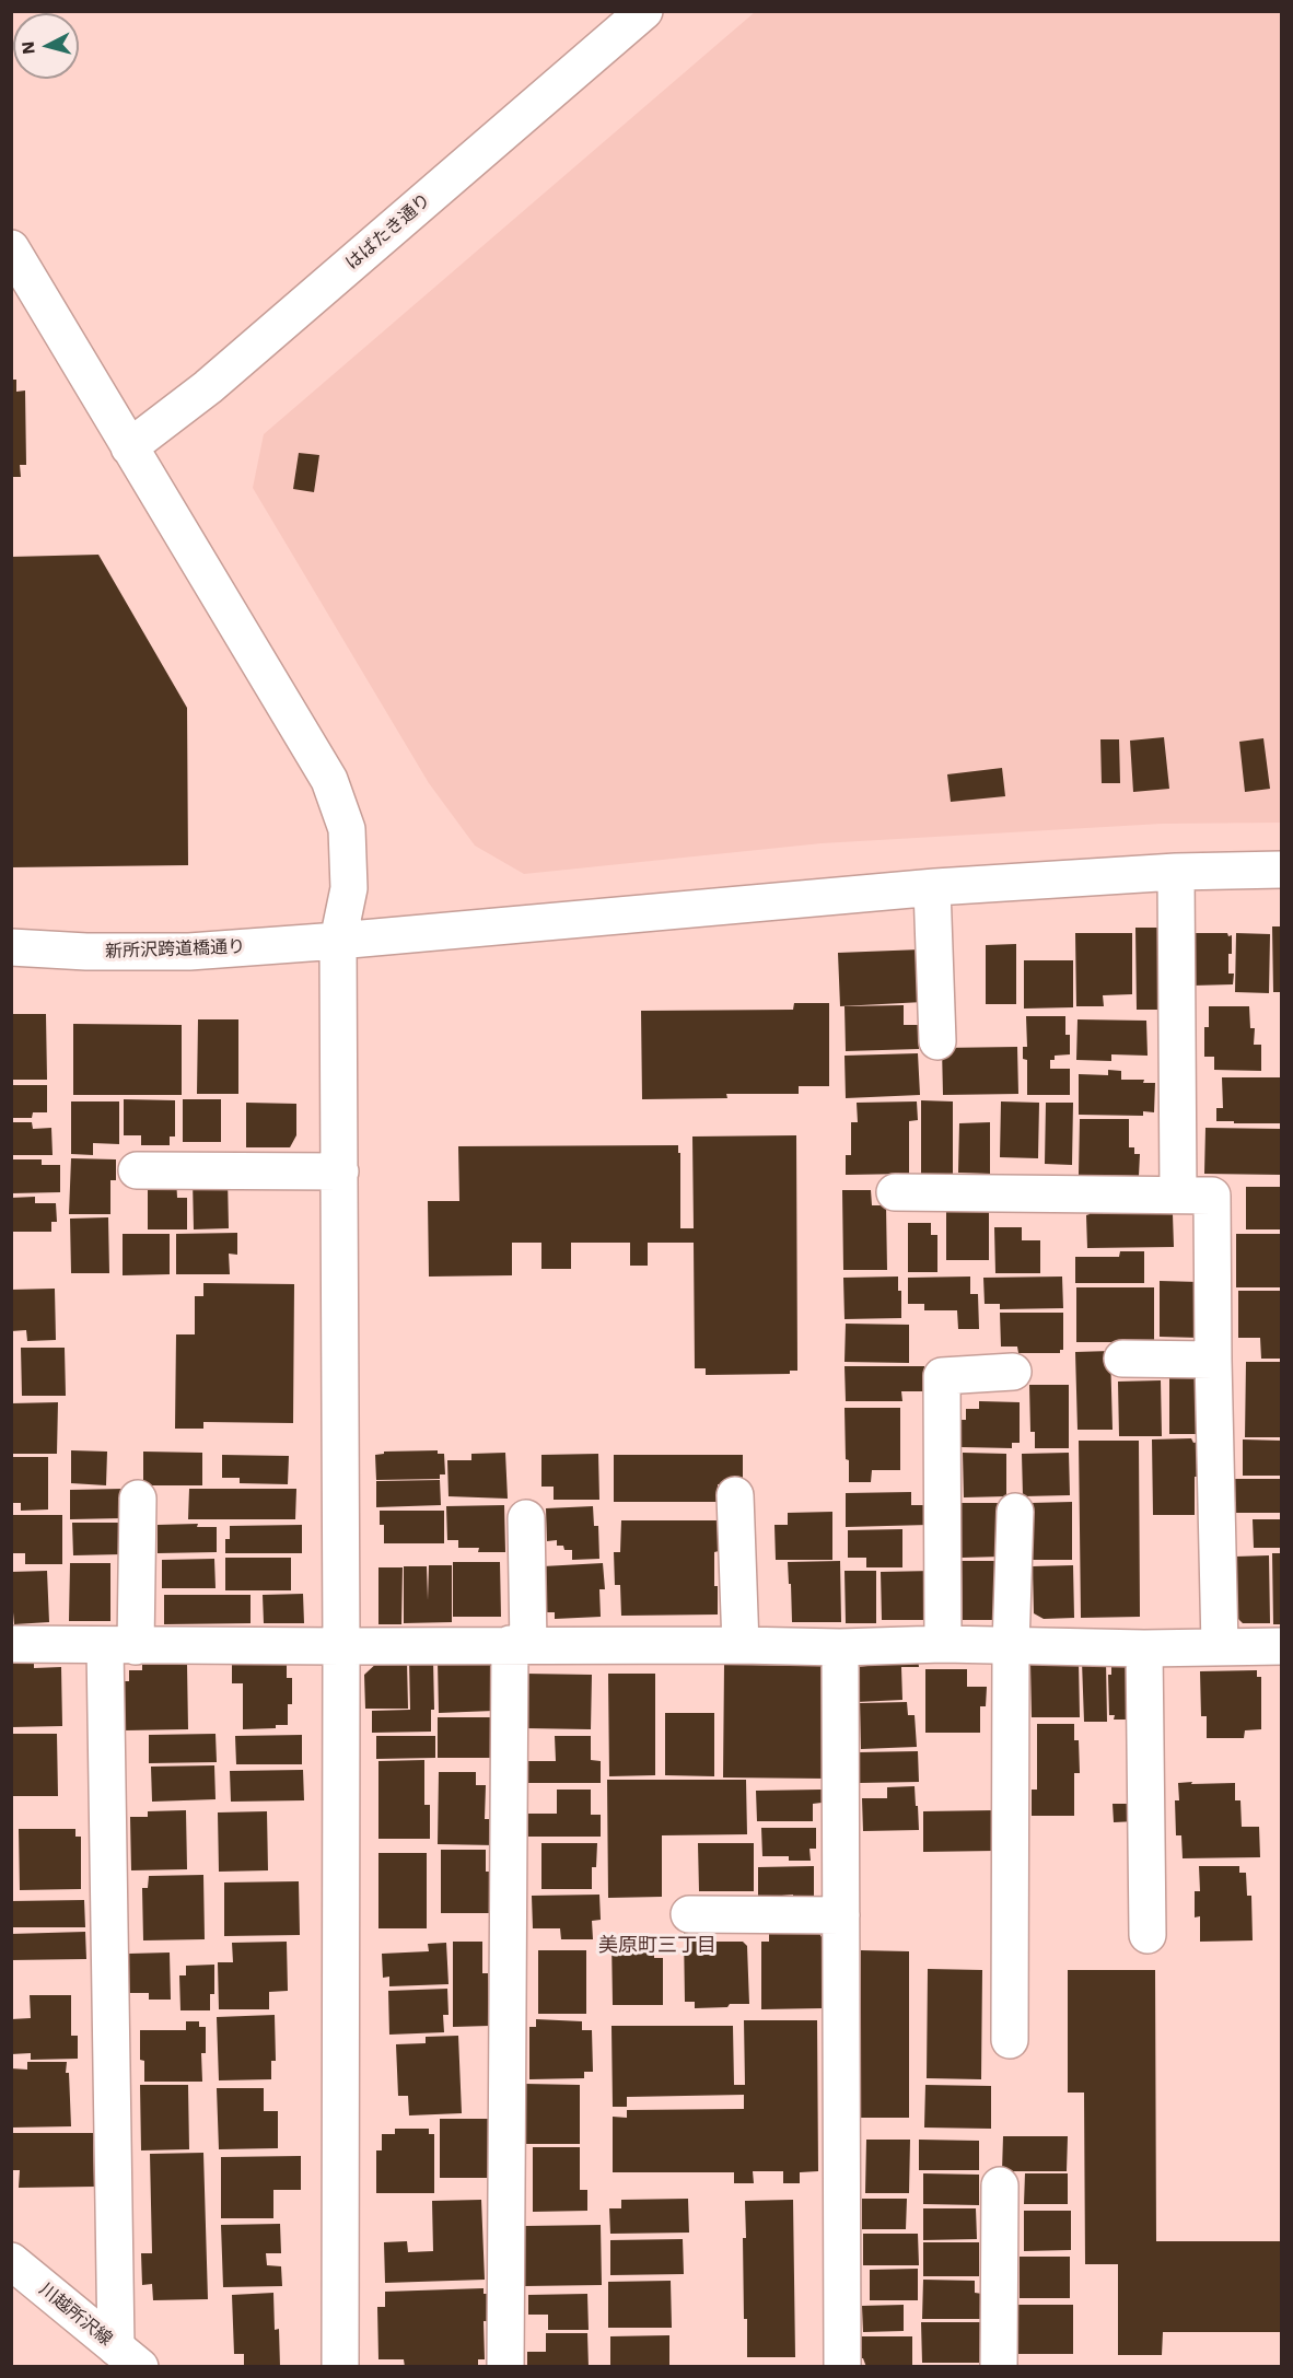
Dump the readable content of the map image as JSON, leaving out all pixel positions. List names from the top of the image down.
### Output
{
  "streets": {
    "street": ["はばたき通り", "新所沢跨道橋通り", "川越所沢線"]
  },
  "districts": ["美原町三丁目"],
  "north": "left"
}
